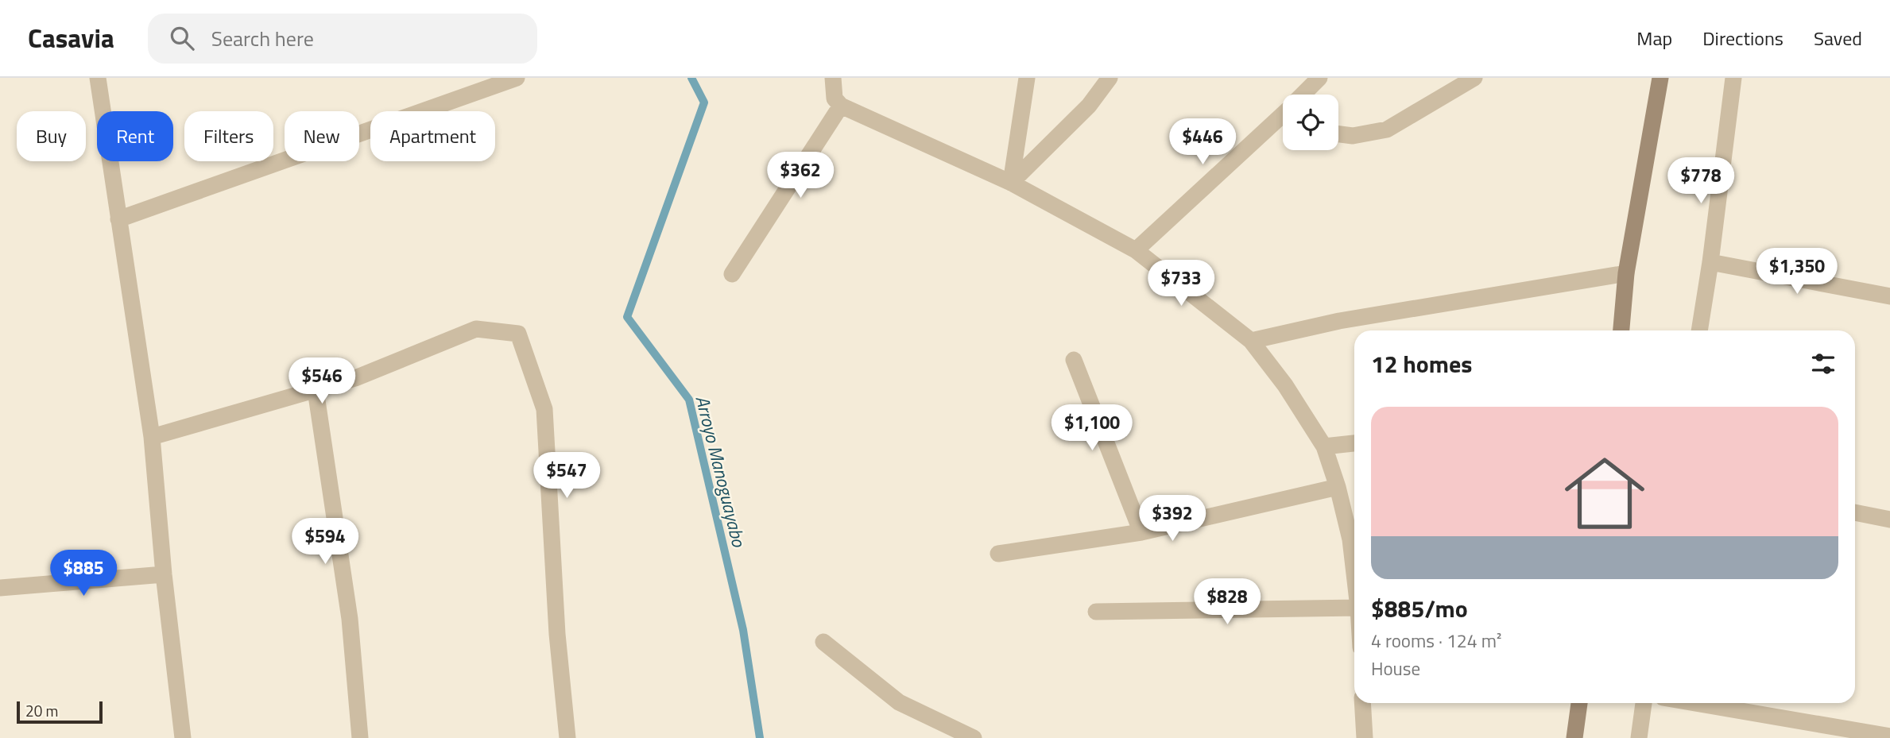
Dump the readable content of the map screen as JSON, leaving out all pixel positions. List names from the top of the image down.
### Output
{
  "water": ["Arroyo Manoguayabo"],
  "scale_bar": "20 m",
  "page": {
    "header": "Casavia",
    "search": "Search here",
    "nav": ["Map", "Directions", "Saved"],
    "chip": [
      "Buy",
      "Rent",
      "Filters",
      "New",
      "Apartment"
    ],
    "price": [
      "$446",
      "$362",
      "$778",
      "$1,350",
      "$733",
      "$546",
      "$1,100",
      "$547",
      "$392",
      "$594",
      "$885",
      "$828"
    ],
    "heading": "12 homes",
    "list": [
      {
        "name": "$885/mo",
        "note": "4 rooms · 124 m² · House"
      }
    ],
    "scale": "20 m"
  }
}
